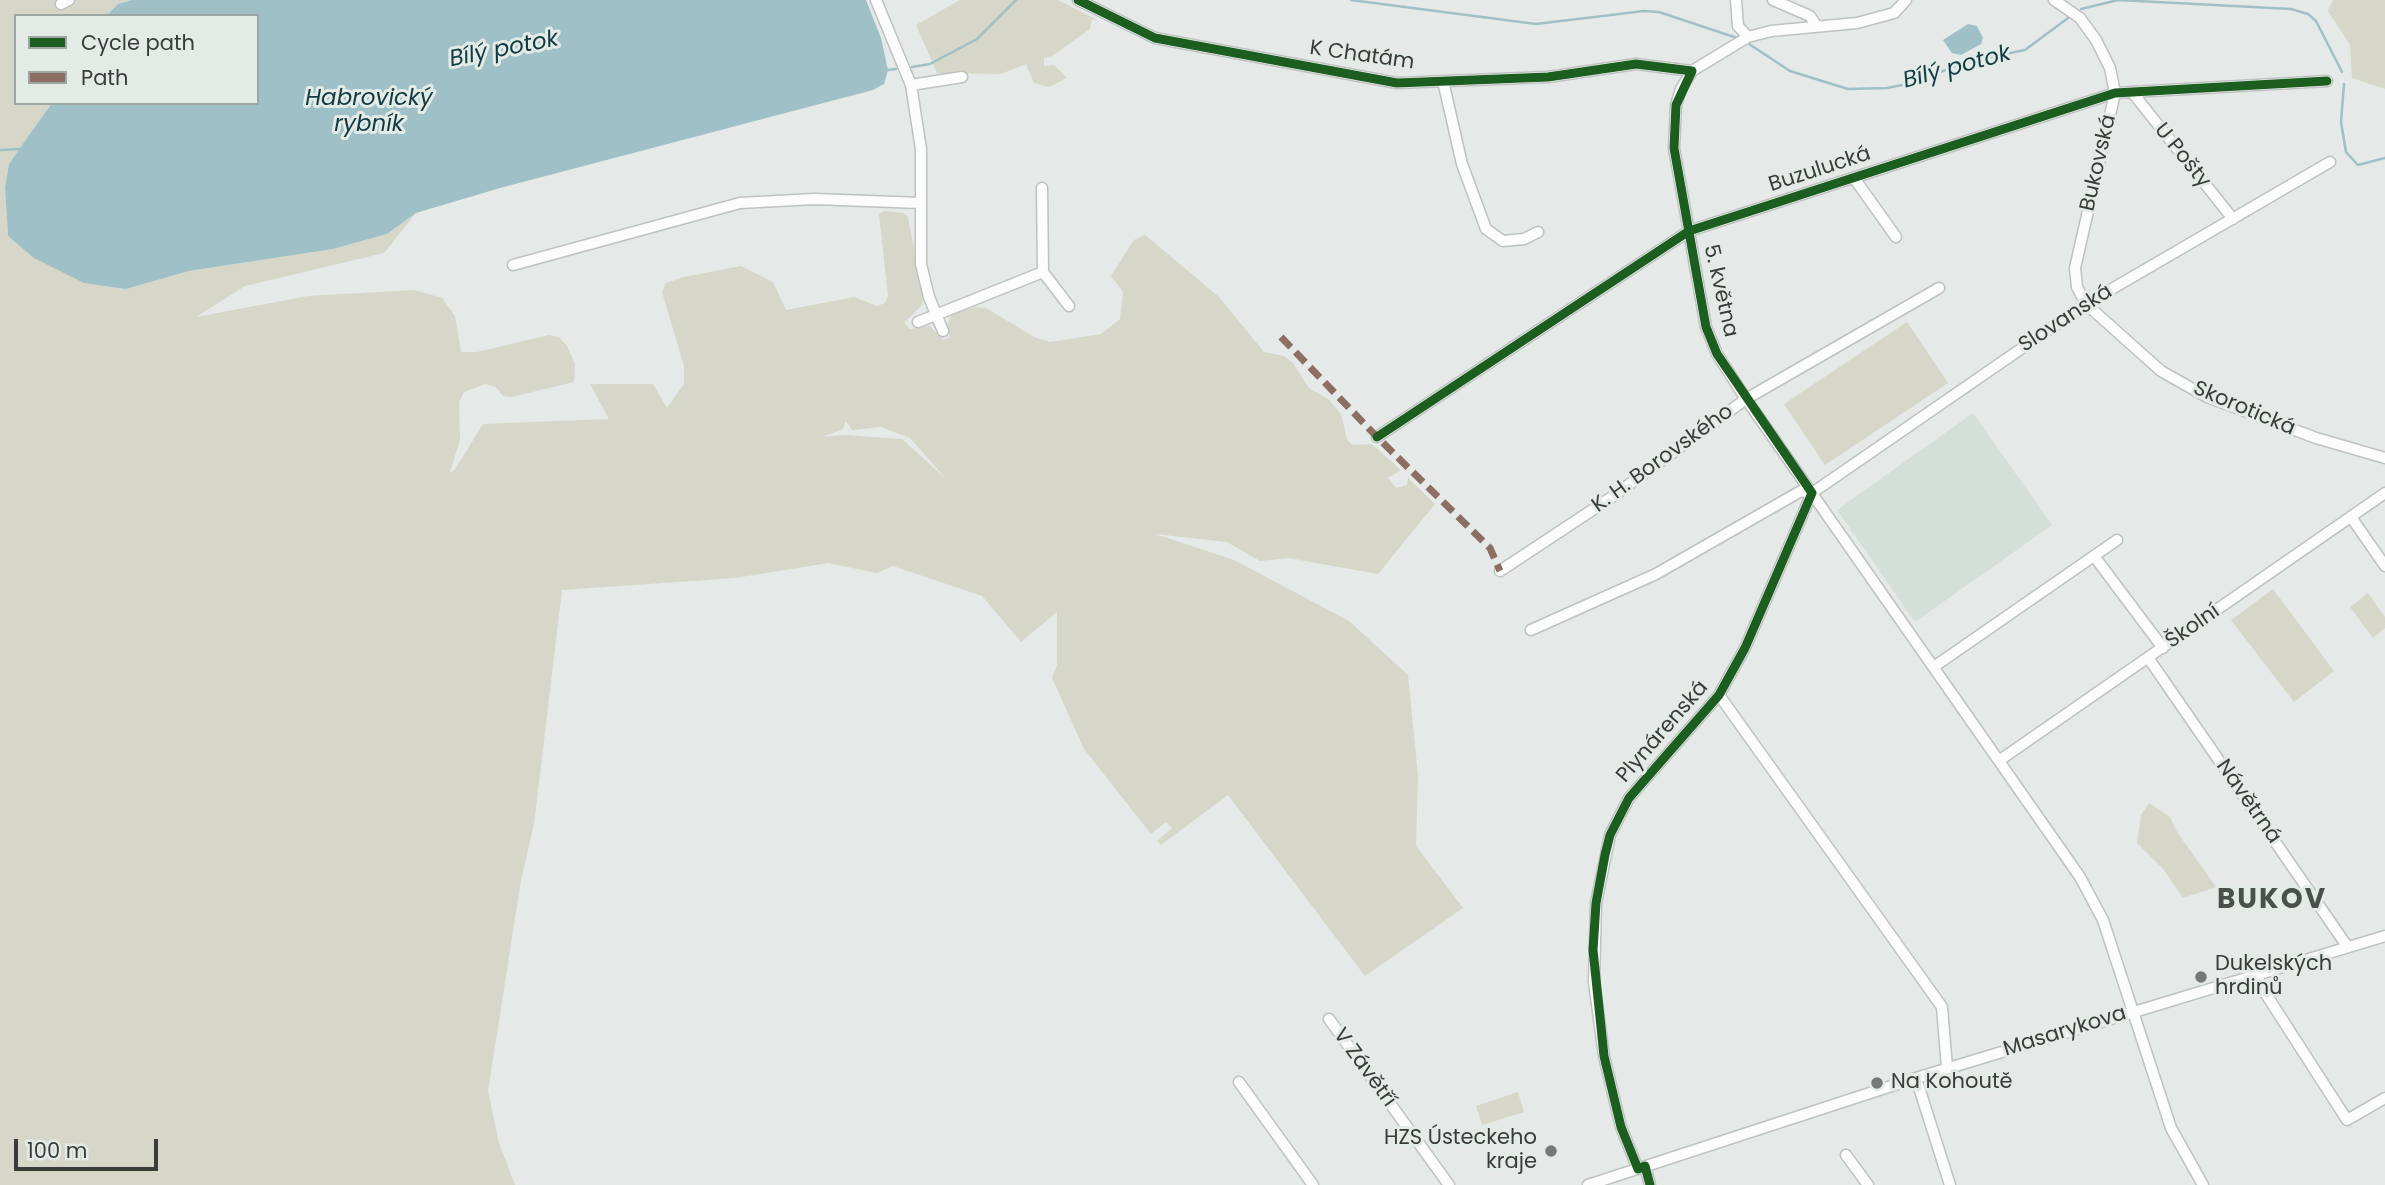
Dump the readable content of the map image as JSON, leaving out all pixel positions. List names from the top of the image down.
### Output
{
  "streets": {
    "street": [
      "K Chatám",
      "U Pošty",
      "Bukovská",
      "Buzulucká",
      "5. května",
      "Slovanská",
      "Skorotická",
      "K. H. Borovského",
      "Školní",
      "Plynárenská",
      "Návětrná",
      "Masarykova",
      "V Závětří"
    ]
  },
  "crossings": [
    ["K Chatám", "5. května"],
    ["U Pošty", "Buzulucká"],
    ["U Pošty", "Slovanská"],
    ["Bukovská", "Buzulucká"],
    ["Bukovská", "Slovanská"],
    ["Bukovská", "Skorotická"],
    ["Buzulucká", "5. května"],
    ["5. května", "Slovanská"],
    ["5. května", "K. H. Borovského"],
    ["5. května", "Plynárenská"],
    ["Slovanská", "Skorotická"],
    ["Slovanská", "Plynárenská"],
    ["Školní", "Návětrná"],
    ["Plynárenská", "Masarykova"],
    ["Návětrná", "Masarykova"]
  ],
  "districts": ["BUKOV"],
  "water": ["Bílý potok", "Habrovický rybník"],
  "places": ["Dukelských hrdinů", "Na Kohoutě", "HZS Ústeckeho kraje"],
  "legend": ["Cycle path", "Path"],
  "scale_bar": "100 m"
}
